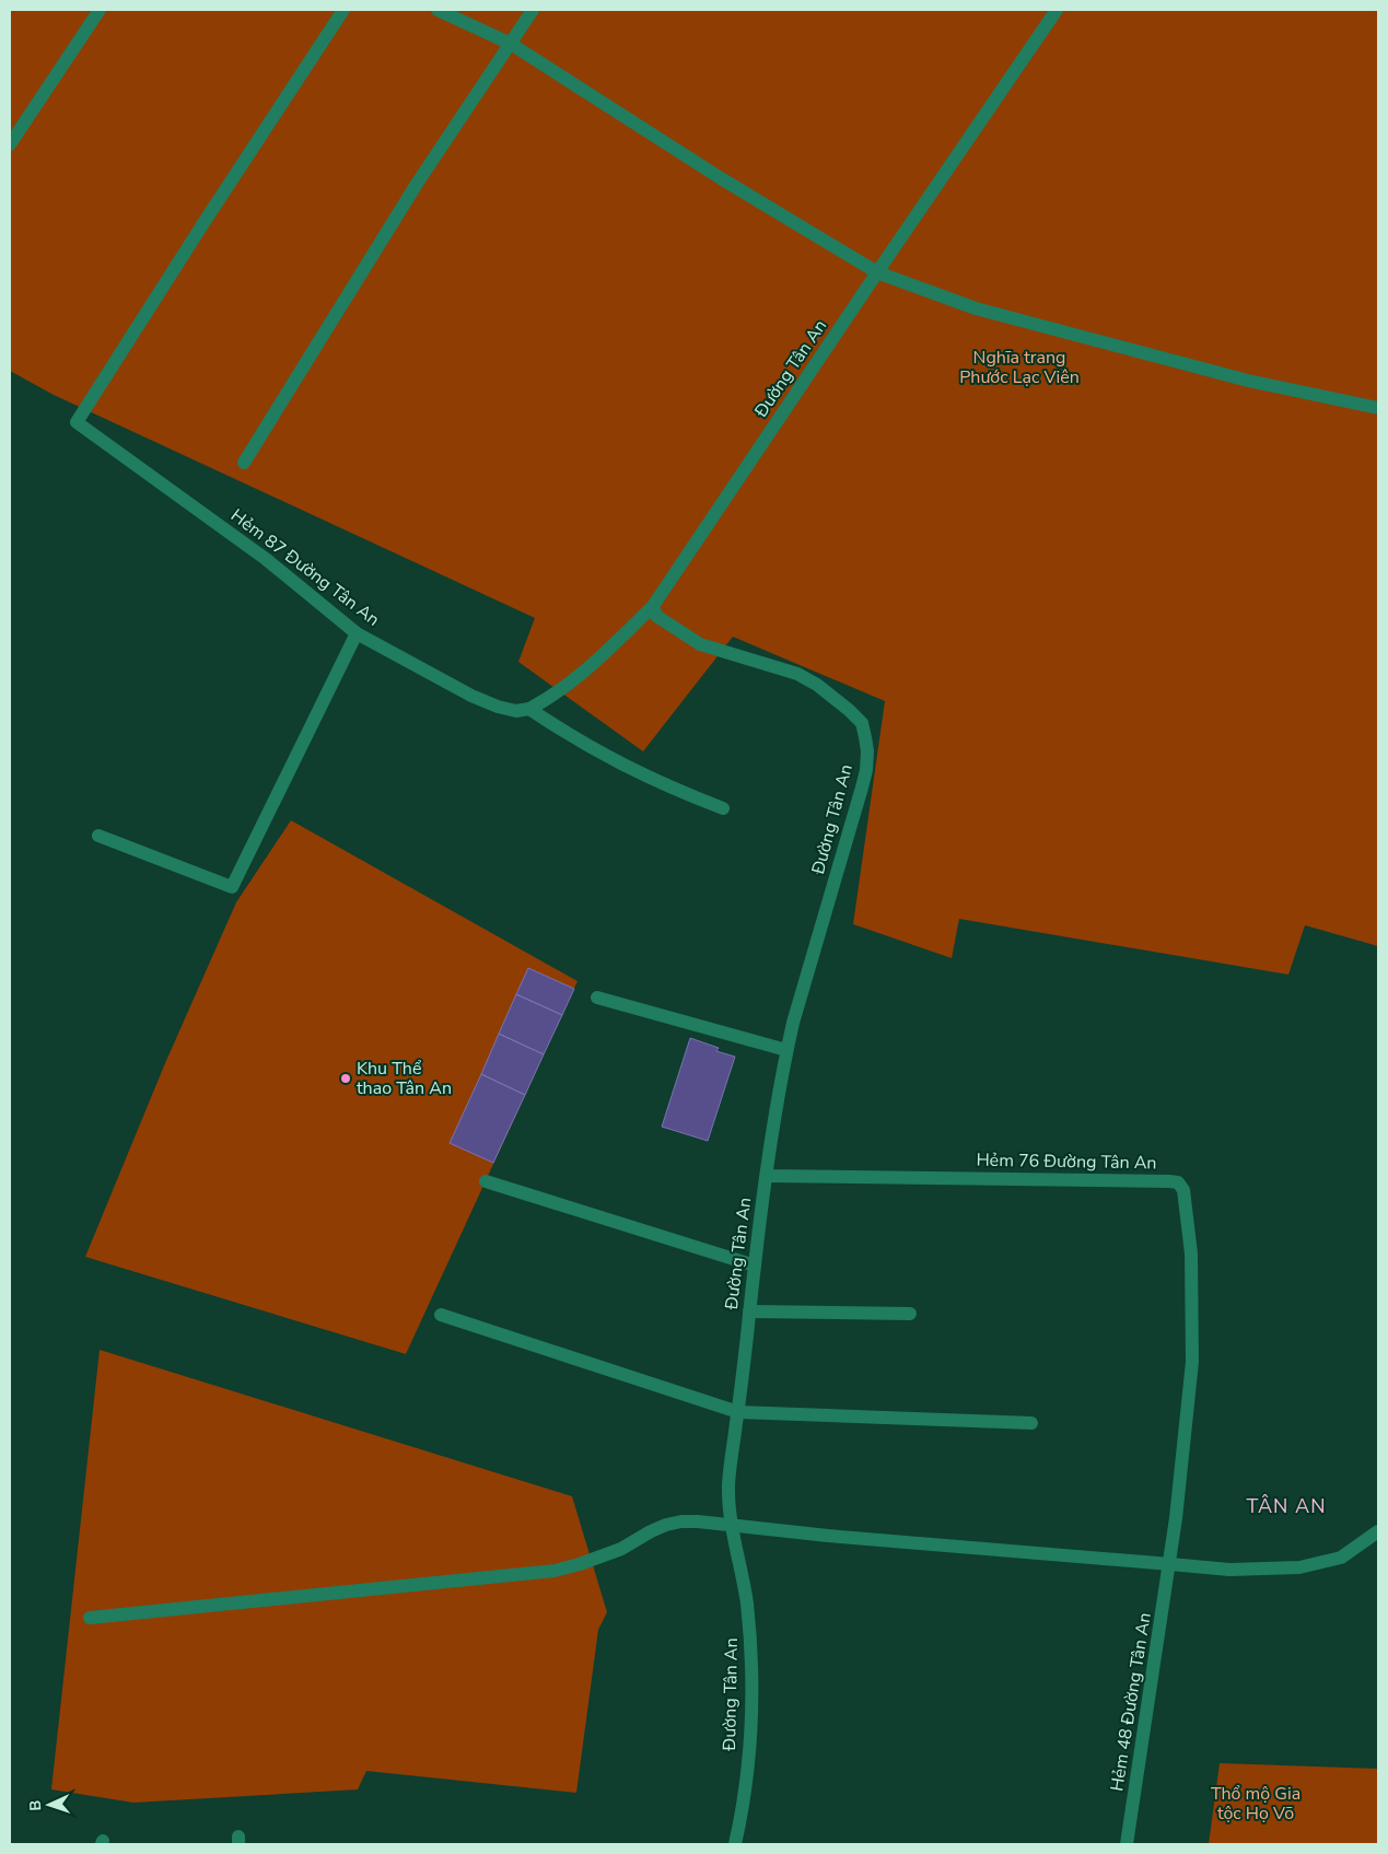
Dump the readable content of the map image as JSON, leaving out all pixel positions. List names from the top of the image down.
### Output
{
  "streets": {
    "street": [
      "Đường Tân An",
      "Hẻm 87 Đường Tân An",
      "Hẻm 76 Đường Tân An",
      "Hẻm 48 Đường Tân An"
    ]
  },
  "crossings": [
    ["Đường Tân An", "Hẻm 76 Đường Tân An"],
    ["Hẻm 76 Đường Tân An", "Hẻm 48 Đường Tân An"]
  ],
  "districts": ["TÂN AN"],
  "parks": ["Nghĩa trang Phước Lạc Viên", "Thổ mộ Gia tộc Họ Võ"],
  "places": ["Khu Thể thao Tân An"],
  "north": "left"
}
